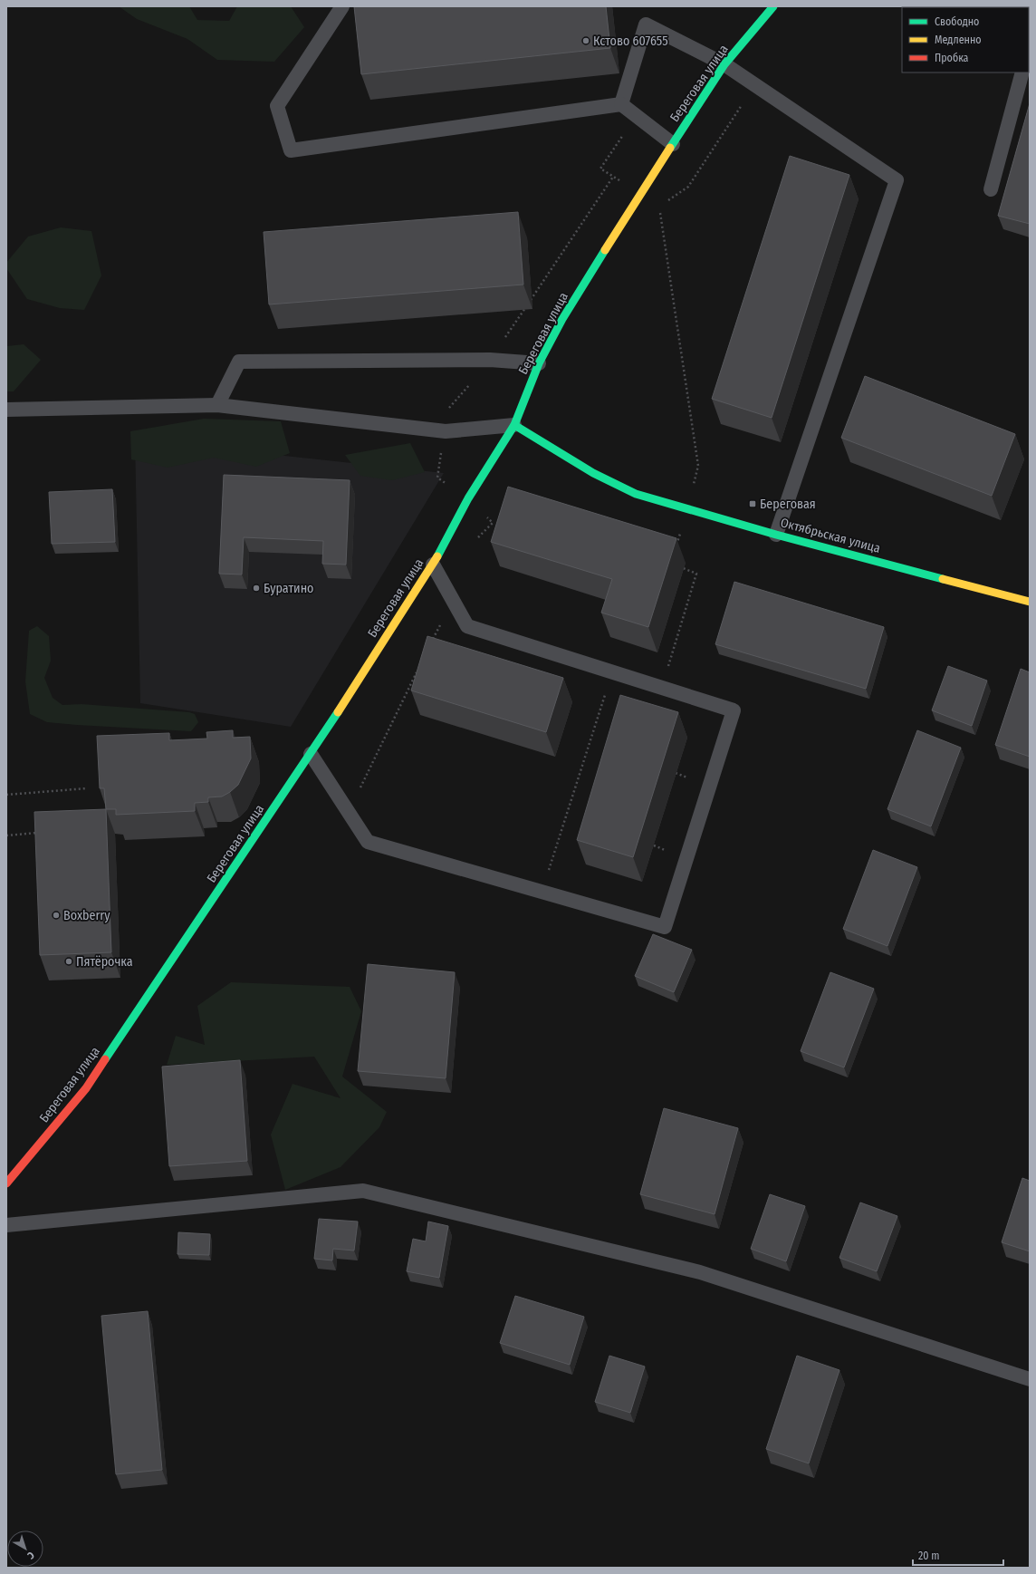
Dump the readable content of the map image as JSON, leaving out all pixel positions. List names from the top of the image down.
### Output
{
  "streets": {
    "street": ["Береговая улица", "Октябрьская улица"]
  },
  "crossings": [
    ["Береговая улица", "Октябрьская улица"]
  ],
  "places": {
    "other": [
      "Кстово 607655",
      "Буратино",
      "Boxberry",
      "Пятёрочка"
    ],
    "transit": ["Береговая"]
  },
  "legend": ["Свободно", "Медленно", "Пробка"],
  "scale_bar": "20 m",
  "north": "bottom right"
}
